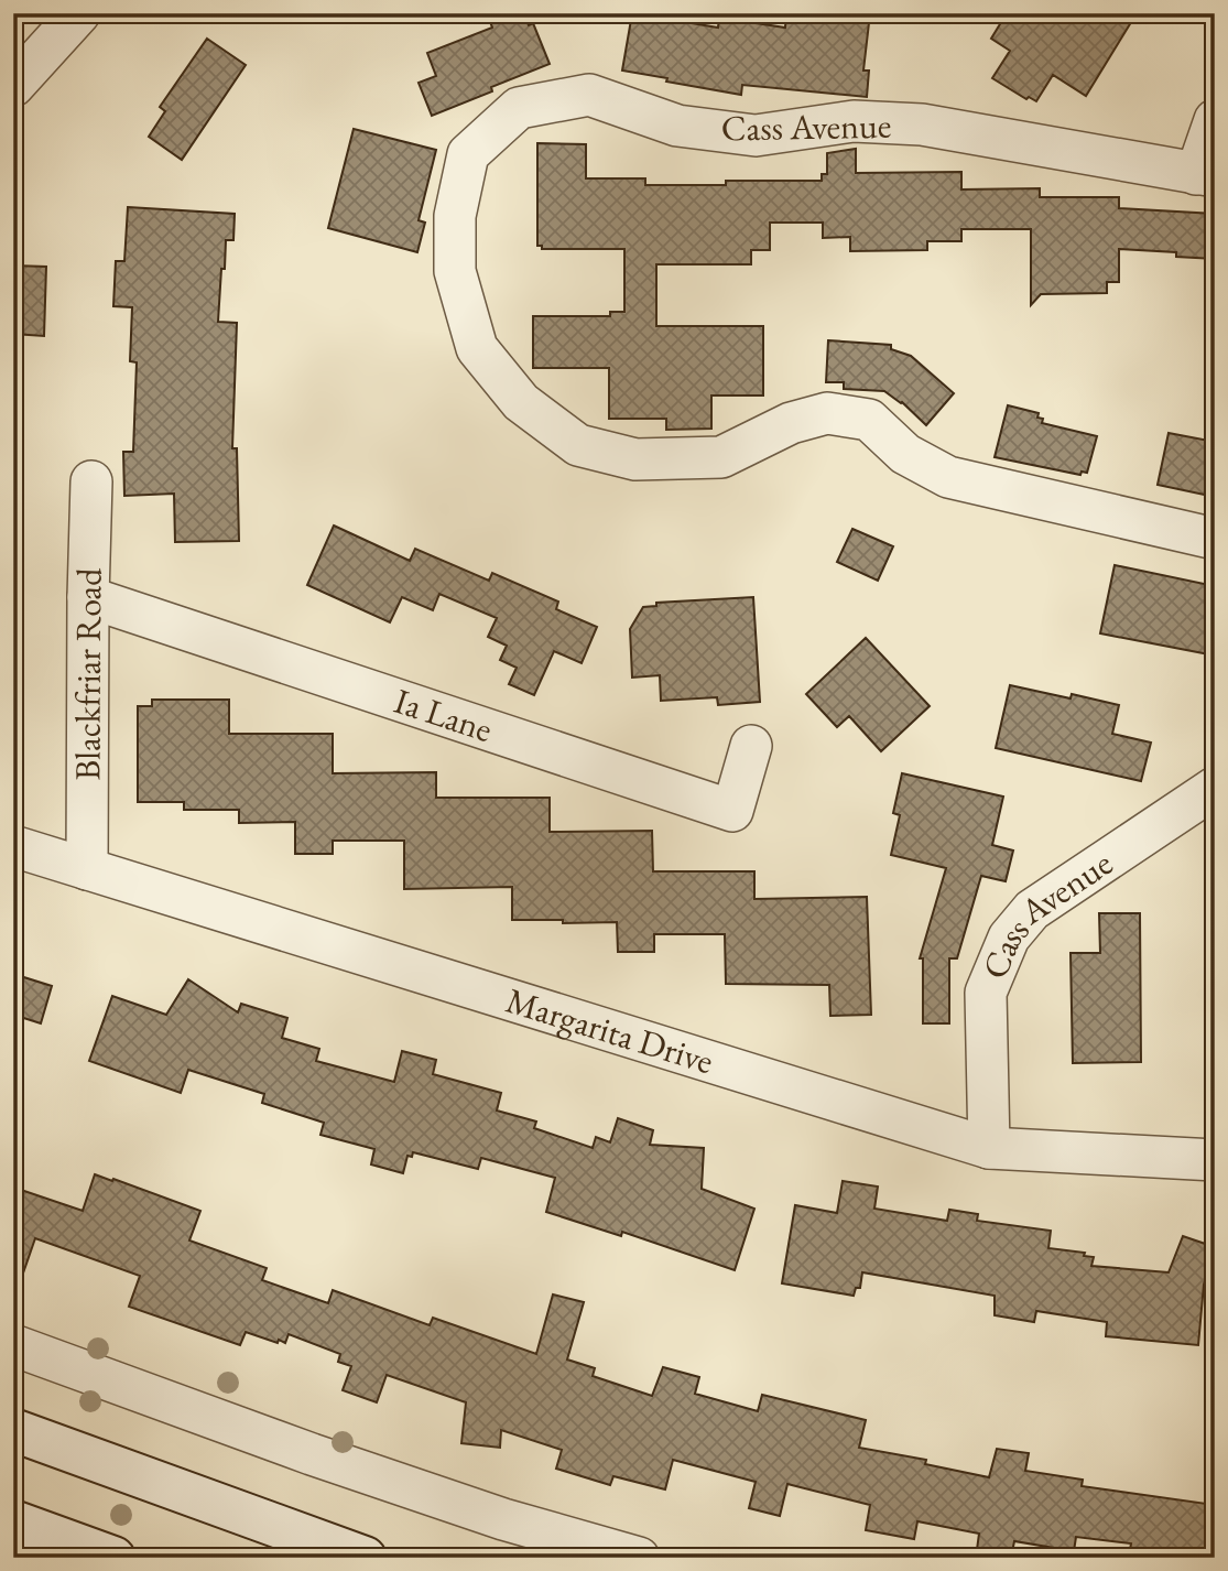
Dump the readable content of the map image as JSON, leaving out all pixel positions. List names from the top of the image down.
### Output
{
  "streets": {
    "street": [
      "Cass Avenue",
      "Blackfriar Road",
      "Ia Lane",
      "Margarita Drive"
    ]
  },
  "crossings": [
    ["Cass Avenue", "Margarita Drive"],
    ["Blackfriar Road", "Ia Lane"],
    ["Blackfriar Road", "Margarita Drive"]
  ]
}
